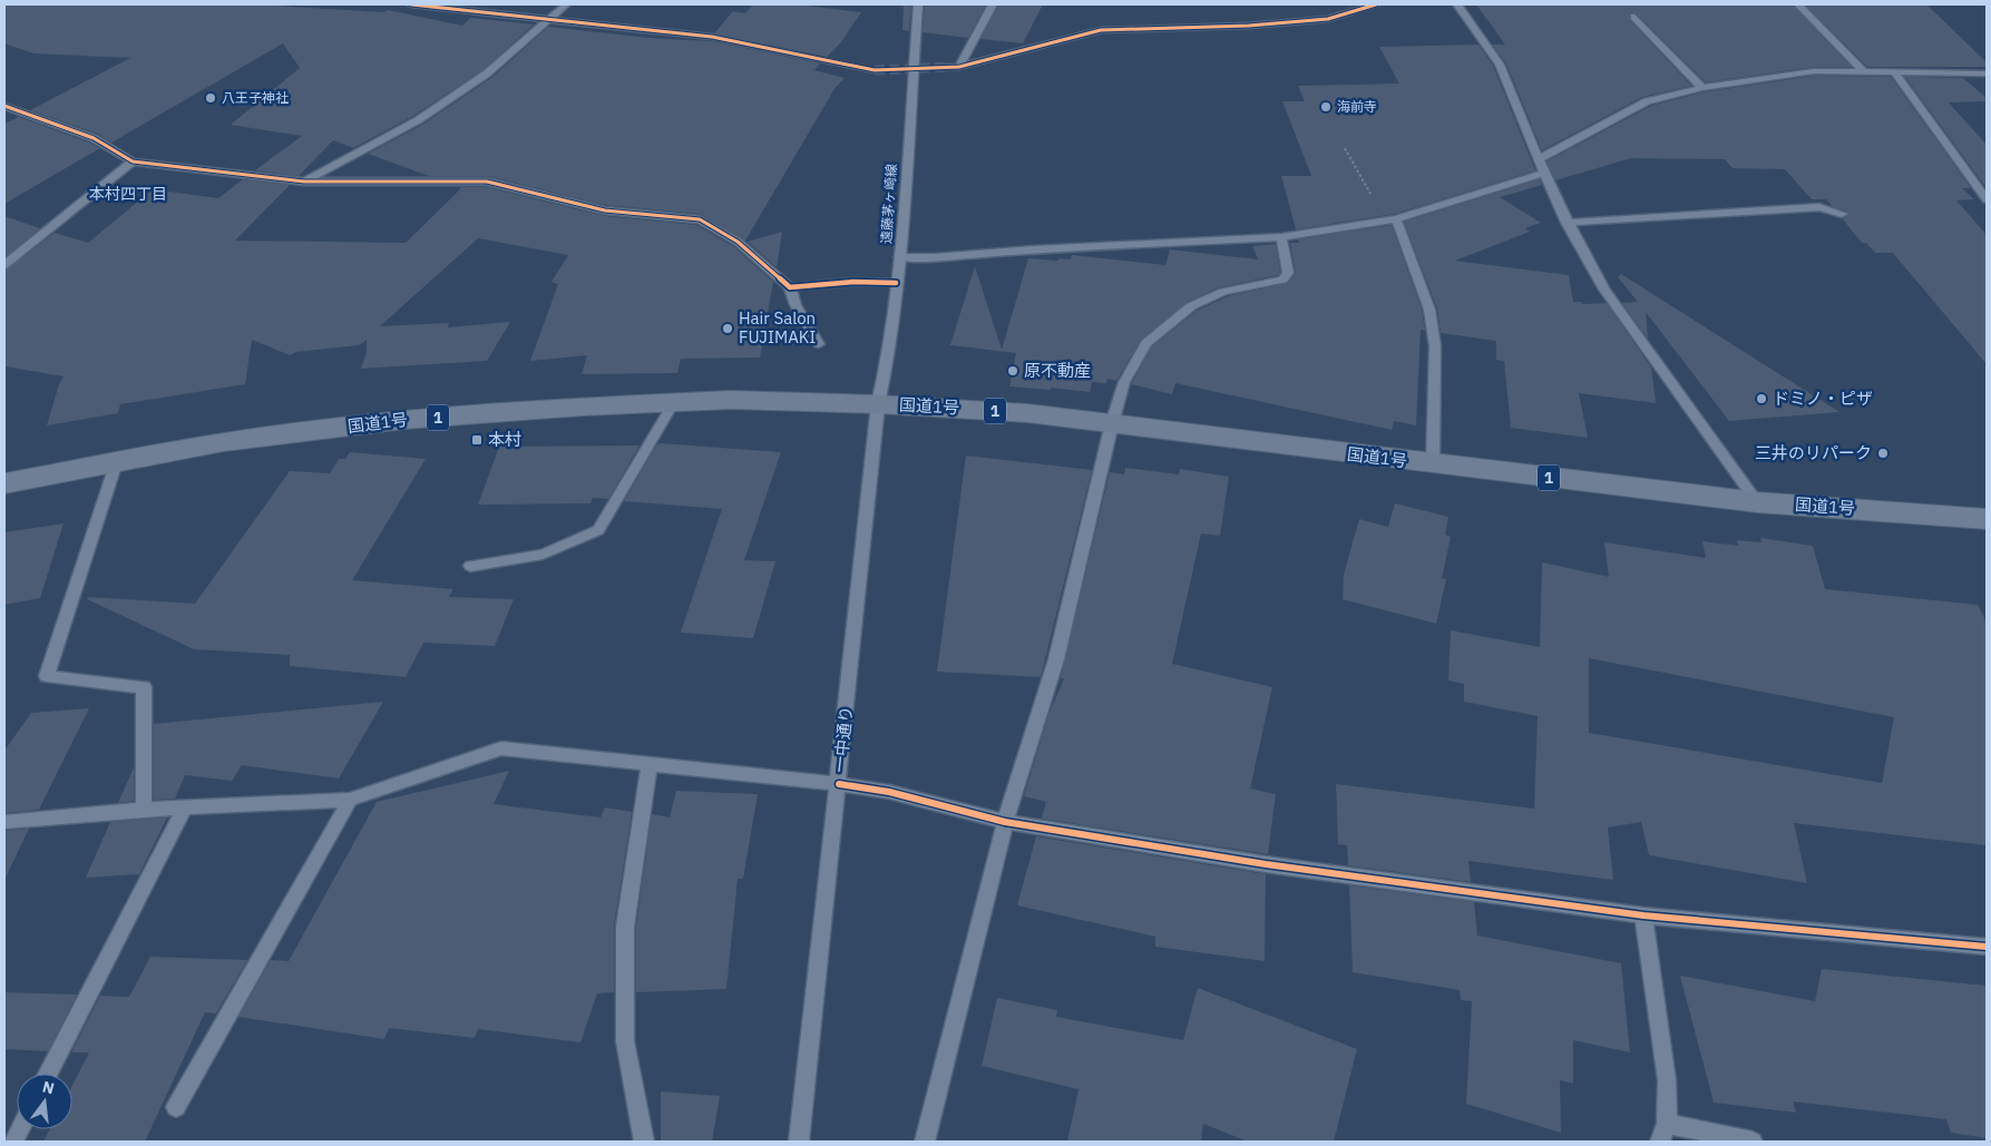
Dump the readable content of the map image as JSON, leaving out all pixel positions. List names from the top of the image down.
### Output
{
  "streets": {
    "highway": ["国道1号", "1"],
    "main road": ["遠藤茅ヶ崎線"],
    "street": ["一中通り"]
  },
  "crossings": [
    ["遠藤茅ヶ崎線", "国道1号"],
    ["遠藤茅ヶ崎線", "一中通り"],
    ["国道1号", "一中通り"]
  ],
  "districts": ["本村四丁目"],
  "places": {
    "other": [
      "八王子神社",
      "海前寺",
      "Hair Salon FUJIMAKI",
      "原不動産",
      "ドミノ・ピザ",
      "三井のリパーク"
    ],
    "transit": ["本村"]
  },
  "north": "top"
}
